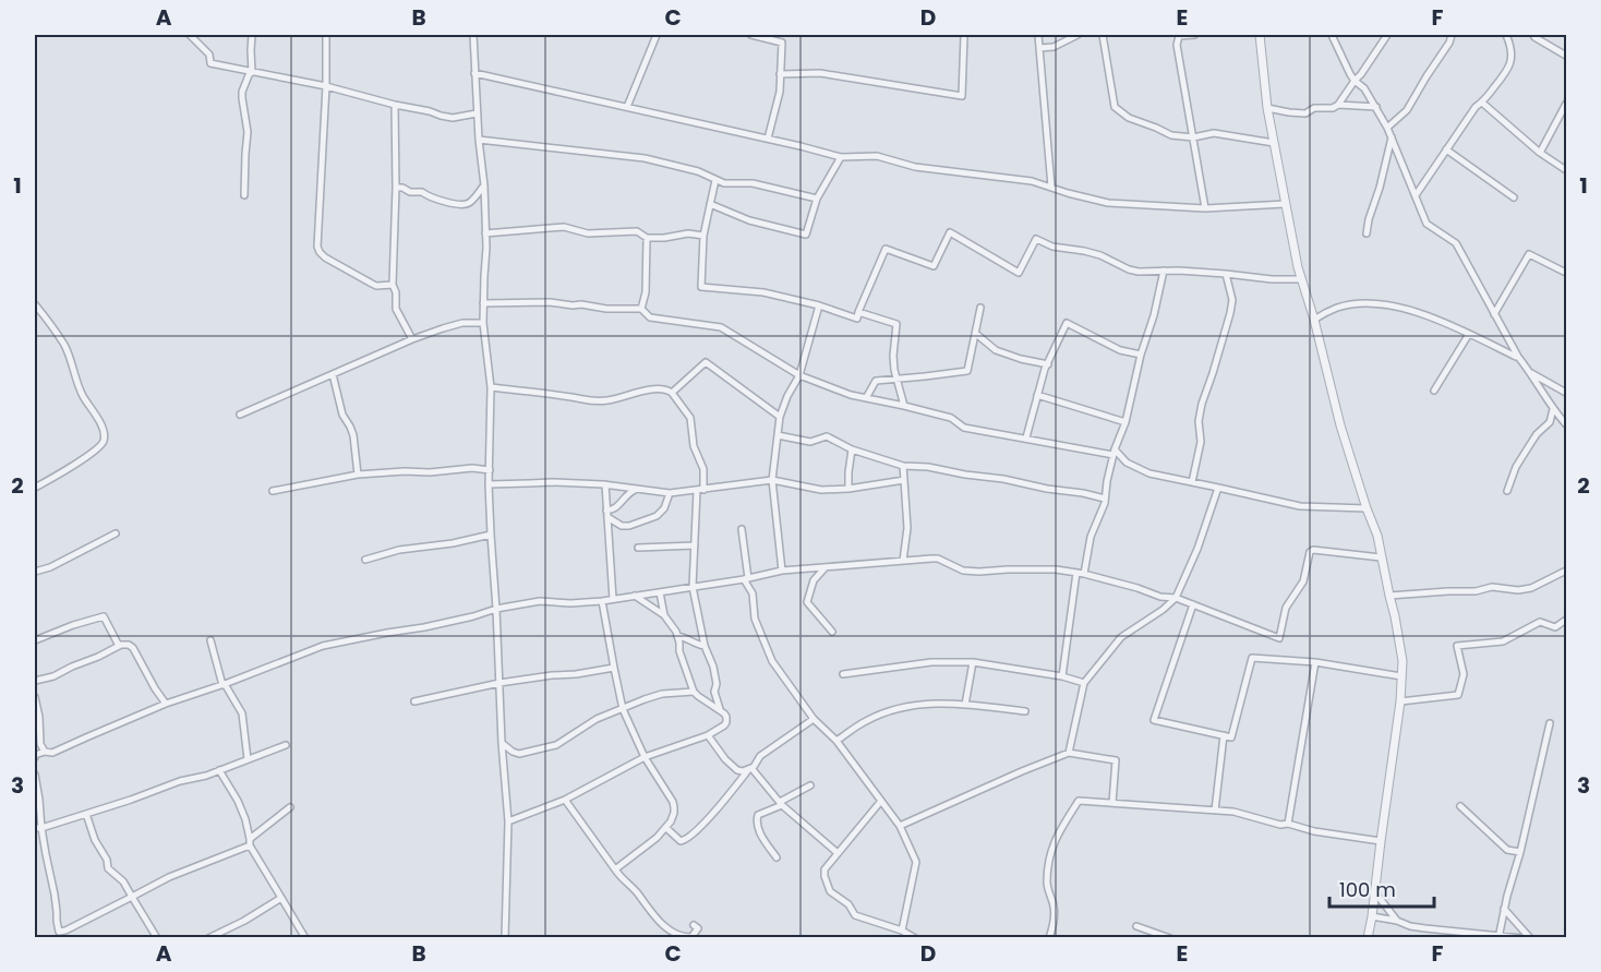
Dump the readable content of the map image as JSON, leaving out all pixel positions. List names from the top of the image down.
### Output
{
  "scale_bar": "100 m",
  "grid": {
    "columns": [
      "A",
      "B",
      "C",
      "D",
      "E",
      "F"
    ],
    "rows": ["1", "2", "3"]
  }
}
